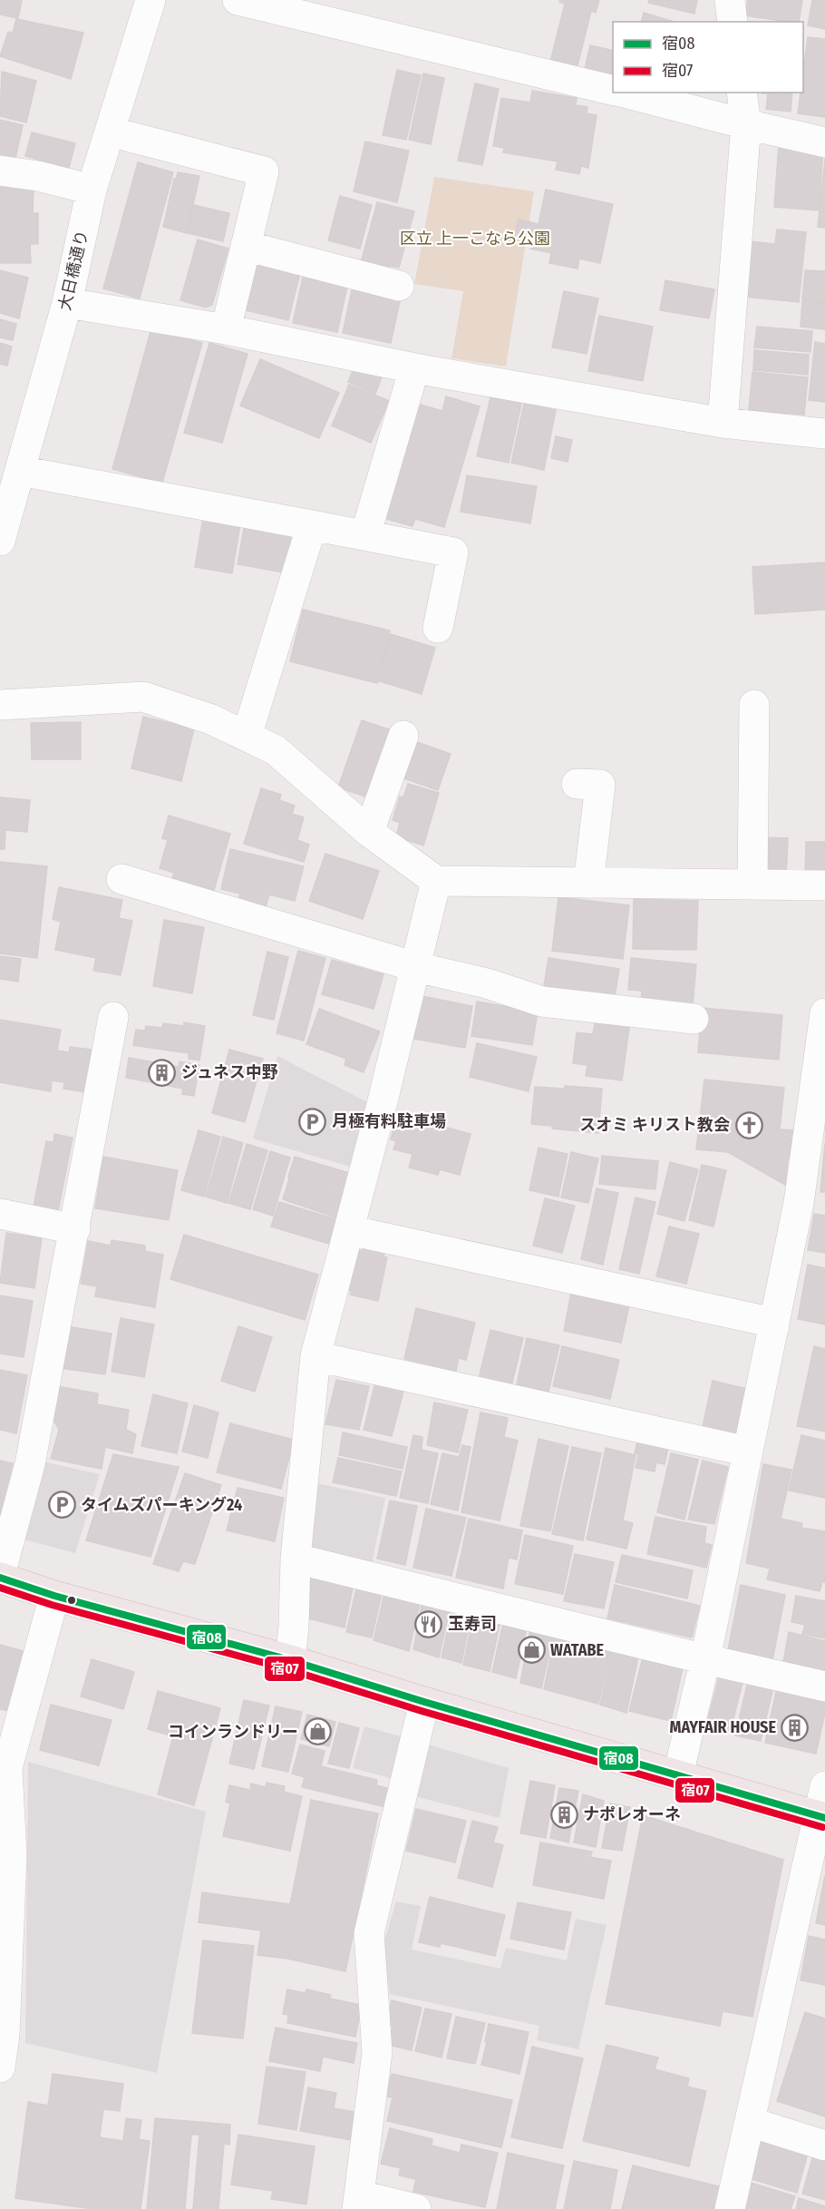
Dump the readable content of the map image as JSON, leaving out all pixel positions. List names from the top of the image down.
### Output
{
  "streets": {
    "street": ["大日橋通り"]
  },
  "parks": ["区立 上一こなら公園"],
  "places": {
    "building": ["ジュネス中野", "MAYFAIR HOUSE", "ナポレオーネ"],
    "parking": ["月極有料駐車場", "タイムズパーキング24"],
    "church": ["スオミ キリスト教会"],
    "restaurant": ["玉寿司"],
    "shop": ["WATABE", "コインランドリー"]
  },
  "lines": ["transit line 宿08", "transit line 宿07"],
  "legend": ["宿08", "宿07"]
}
